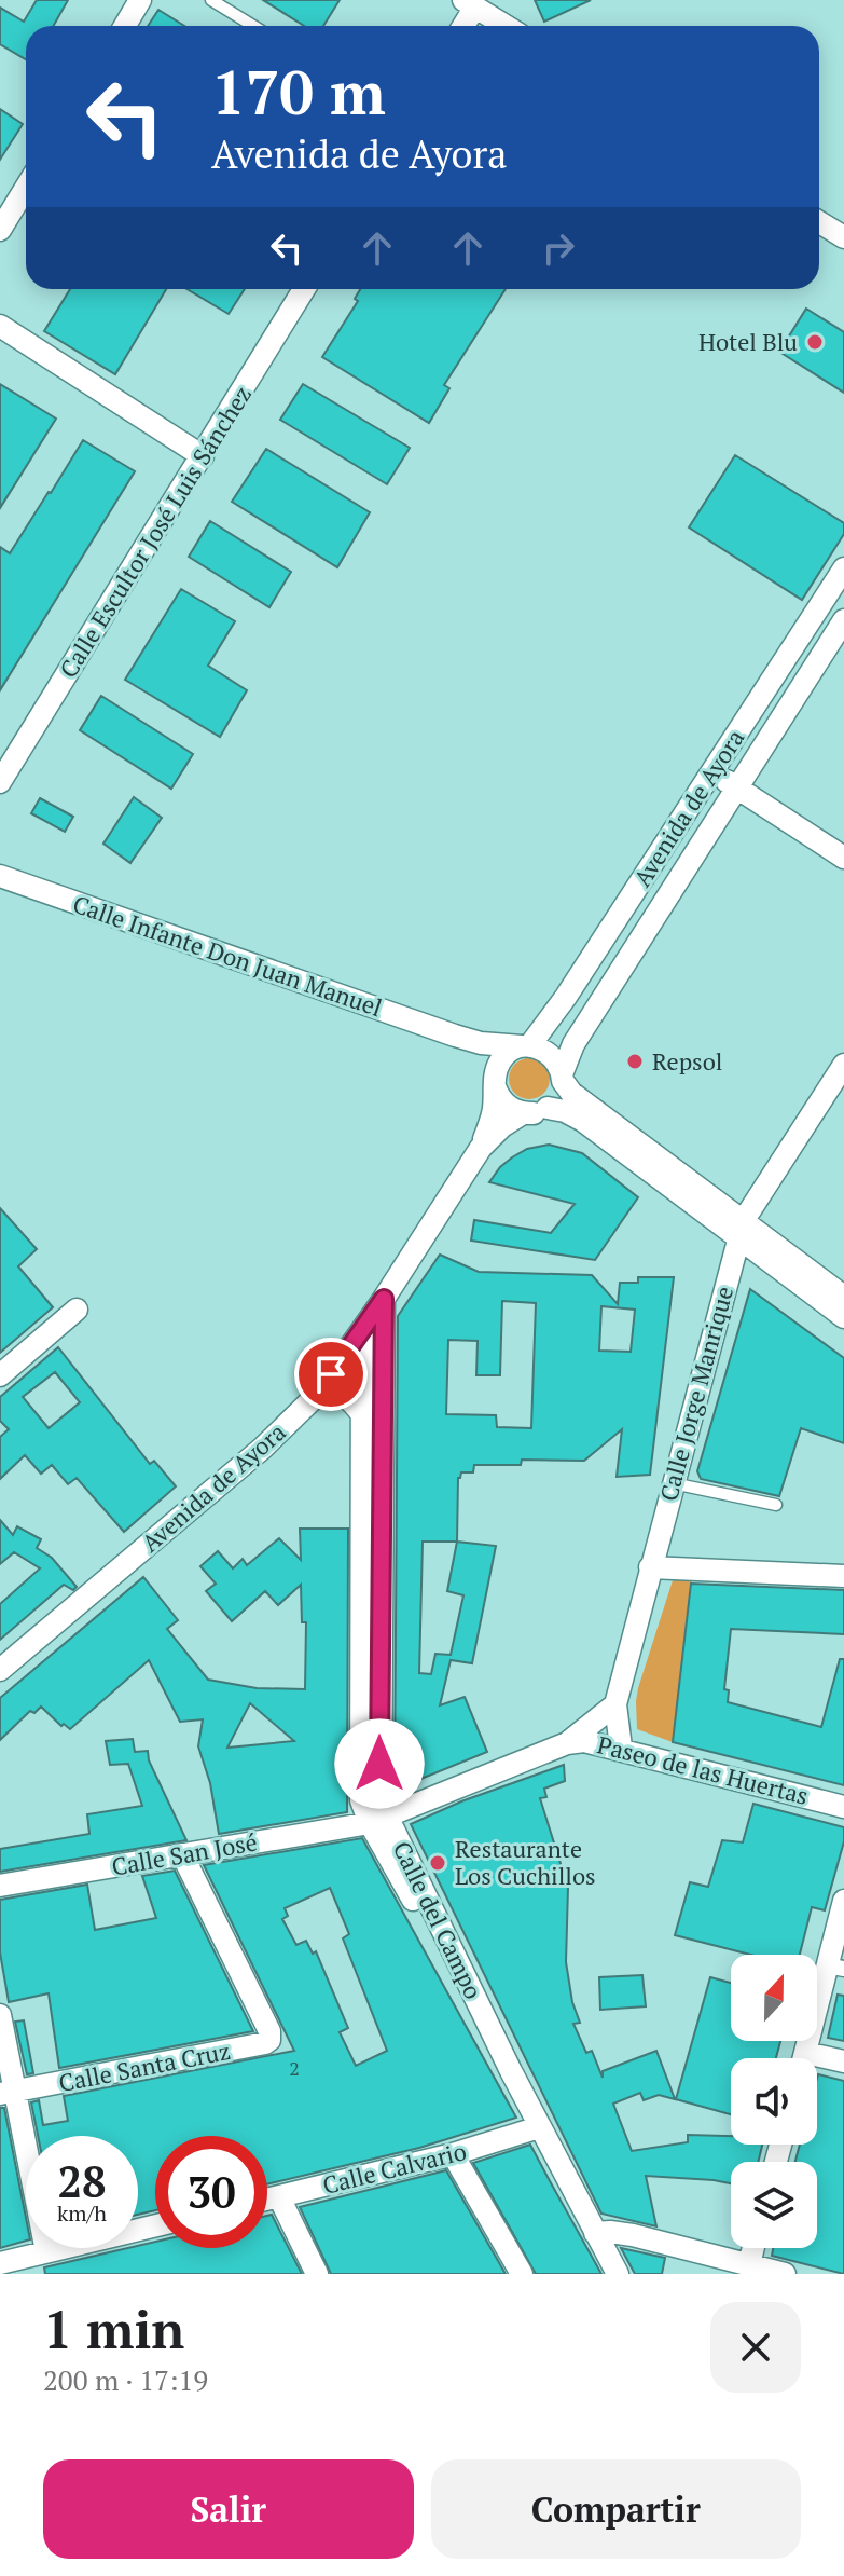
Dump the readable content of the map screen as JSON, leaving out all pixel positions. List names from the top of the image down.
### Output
{
  "streets": {
    "street": [
      "Calle Escultor José Luis Sánchez",
      "Avenida de Ayora",
      "Calle Infante Don Juan Manuel",
      "Calle Jorge Manrique",
      "Paseo de las Huertas",
      "Calle San José",
      "Calle del Campo",
      "Calle Santa Cruz",
      "Calle Calvario"
    ]
  },
  "crossings": [
    ["Avenida de Ayora", "Calle Infante Don Juan Manuel"],
    ["Avenida de Ayora", "Calle del Campo"],
    ["Calle Jorge Manrique", "Paseo de las Huertas"],
    ["Paseo de las Huertas", "Calle San José"],
    ["Paseo de las Huertas", "Calle del Campo"],
    ["Calle San José", "Calle del Campo"],
    ["Calle San José", "Calle Santa Cruz"],
    ["Calle del Campo", "Calle Calvario"]
  ],
  "places": ["Hotel Blu", "Repsol", "Restaurante Los Cuchillos"],
  "house_numbers": ["2"],
  "north": "top",
  "page": {
    "turn": ["170 m", "Avenida de Ayora"],
    "speed": "28 km/h",
    "limit": "30",
    "heading": ["1 min", "200 m · 17:19"],
    "buttons": ["Salir", "Compartir"]
  }
}
